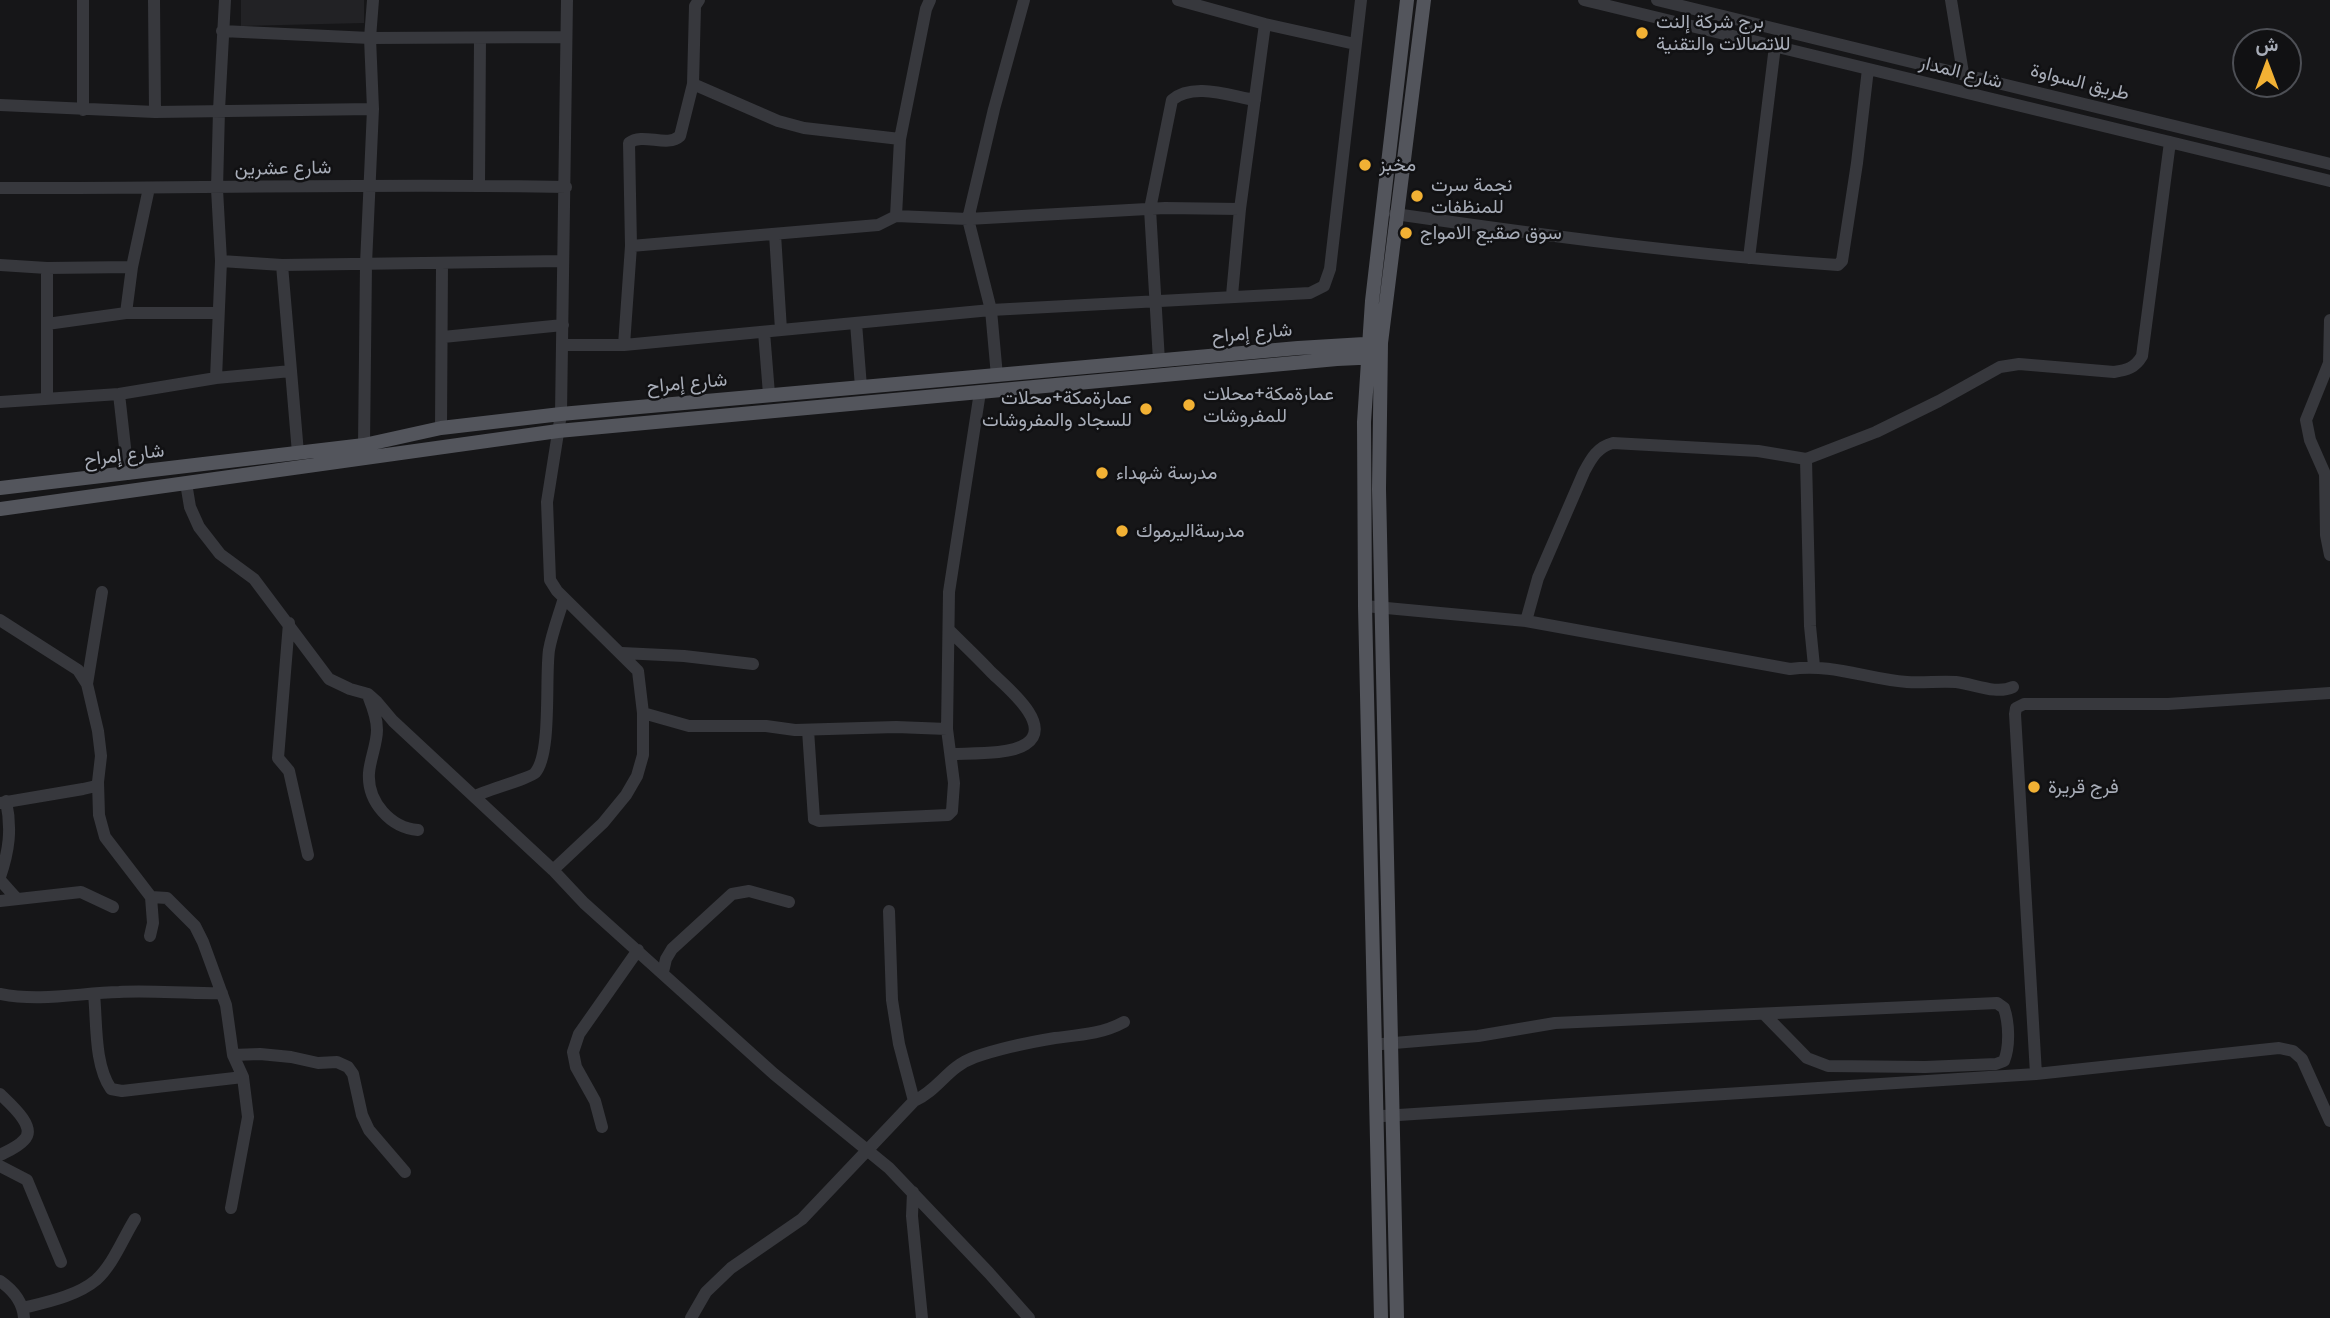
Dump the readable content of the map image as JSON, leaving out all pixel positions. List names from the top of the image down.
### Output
{
  "streets": {
    "main road": ["شارع إمراح"],
    "street": ["شارع المدار", "طريق السواوة", "شارع عشرين"]
  },
  "places": [
    "برج شركة إلنت للاتصالات والتقنية",
    "مخبز",
    "نجمة سرت للمنظفات",
    "سوق صقيع الامواج",
    "عمارةمكة+محلات للمفروشات",
    "عمارةمكة+محلات للسجاد والمفروشات",
    "مدرسة شهداء",
    "مدرسةاليرموك",
    "فرج قريرة"
  ],
  "north": "top"
}
